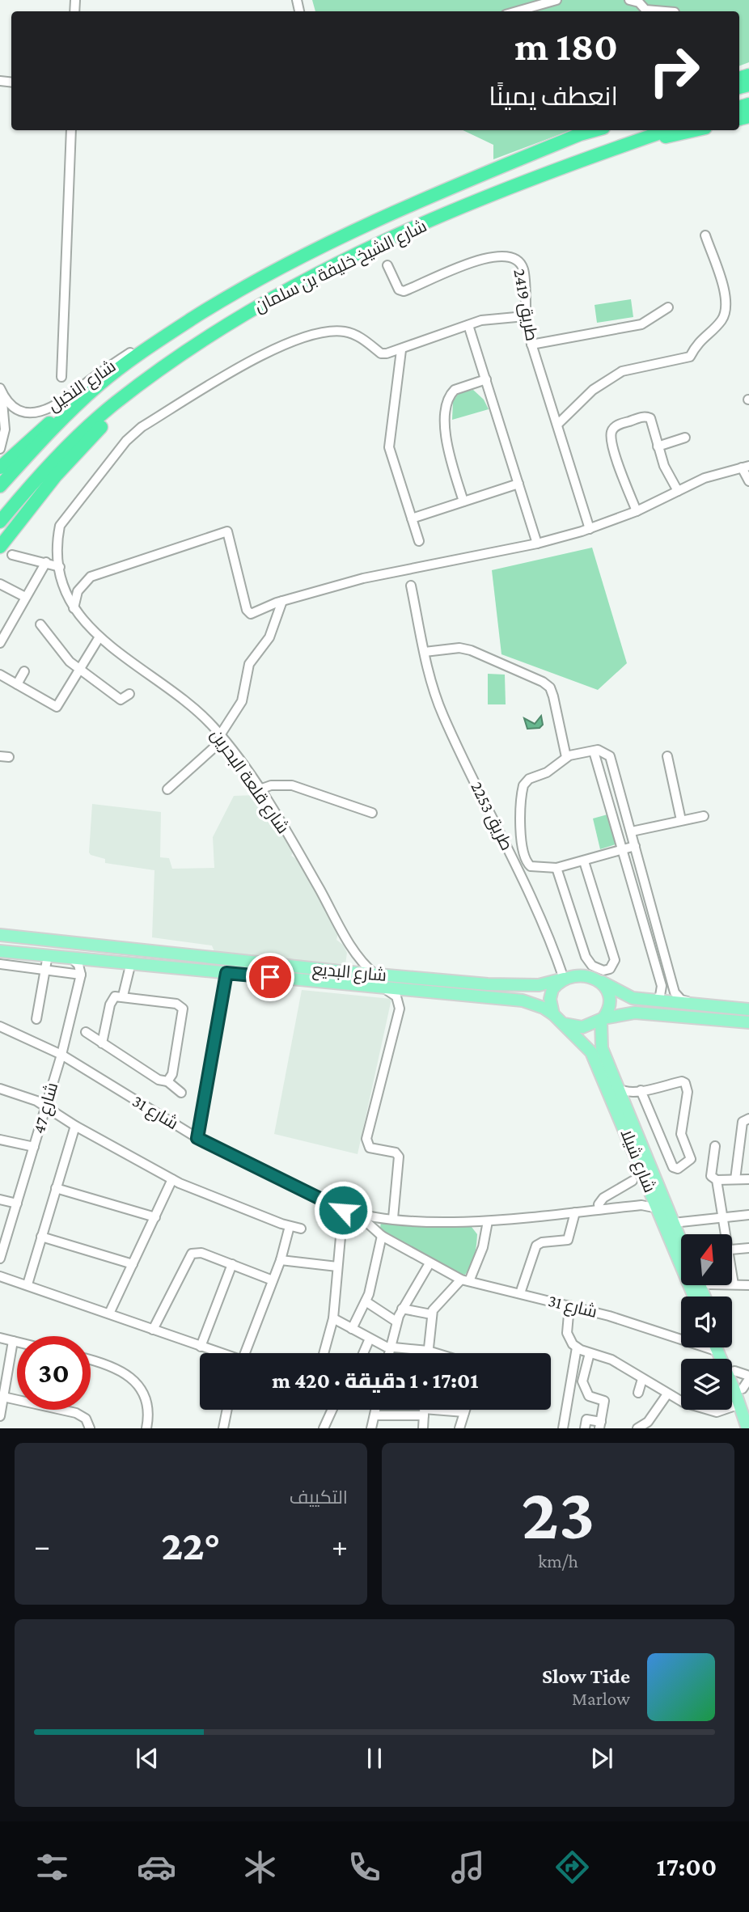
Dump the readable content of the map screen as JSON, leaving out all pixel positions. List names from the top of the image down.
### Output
{
  "streets": {
    "highway": ["شارع الشيخ خليفة بن سلمان"],
    "main road": ["شارع البديع", "شارع شيلا"],
    "street": [
      "طريق 2419",
      "شارع النخيل",
      "شارع قلعة البحرين",
      "طريق 2253",
      "شارع 47",
      "شارع 31"
    ]
  },
  "crossings": [
    ["شارع الشيخ خليفة بن سلمان", "شارع النخيل"],
    ["شارع قلعة البحرين", "شارع البديع"],
    ["طريق 2253", "شارع البديع"],
    ["طريق 2253", "شارع شيلا"],
    ["شارع البديع", "شارع شيلا"],
    ["شارع 47", "شارع 31"],
    ["شارع 31", "شارع شيلا"]
  ],
  "north": "top",
  "page": {
    "turn": ["180 m", "انعطف يمينًا"],
    "limit": "30",
    "trip": "17:01 · 1 دقيقة · 420 m",
    "tile": [
      ["23", "km/h"],
      "التكييف"
    ],
    "heat": ["−", "22°", "+"],
    "song": ["Slow Tide", "Marlow"],
    "tabs": "17:00"
  }
}
